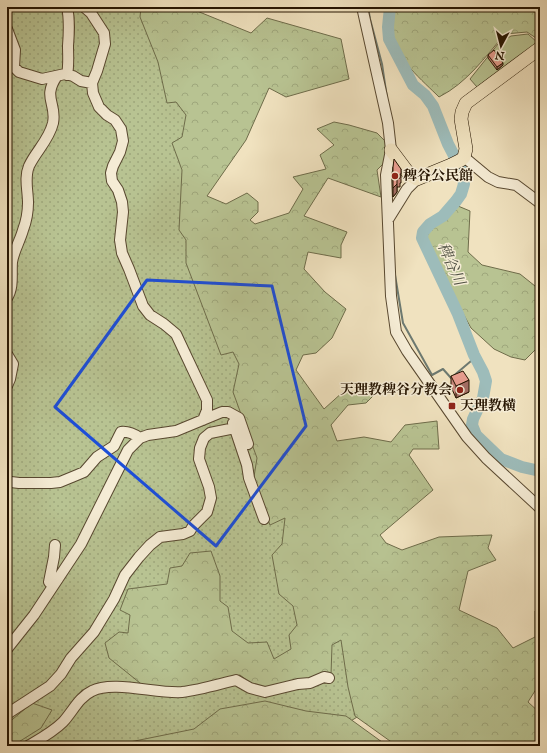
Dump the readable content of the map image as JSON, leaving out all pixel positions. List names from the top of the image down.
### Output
{
  "water": ["稗谷川"],
  "places": {
    "other": ["稗谷公民館", "天理教稗谷分教会"],
    "transit": ["天理教横"]
  },
  "north": "bottom"
}
